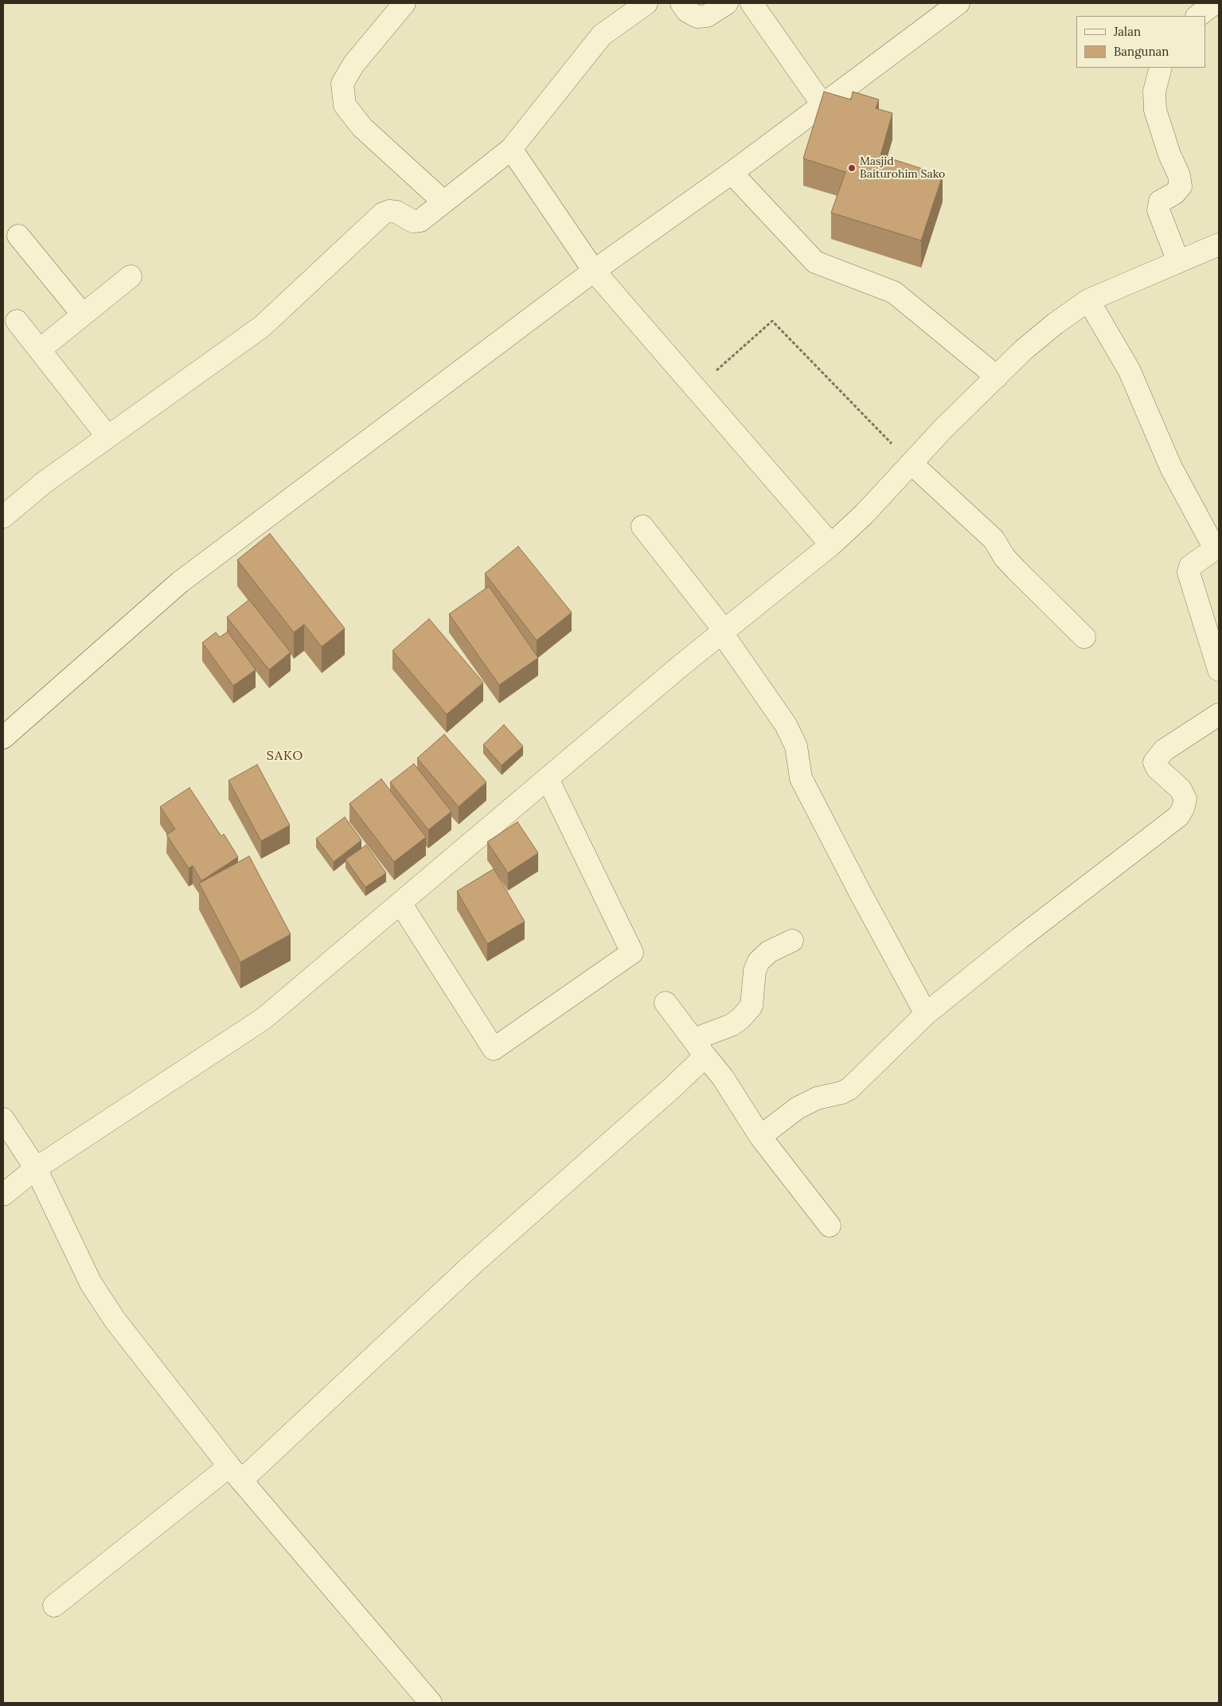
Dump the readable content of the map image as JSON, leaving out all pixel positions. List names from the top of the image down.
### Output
{
  "districts": ["SAKO"],
  "places": ["Masjid Baiturohim Sako"],
  "legend": ["Jalan", "Bangunan"]
}
